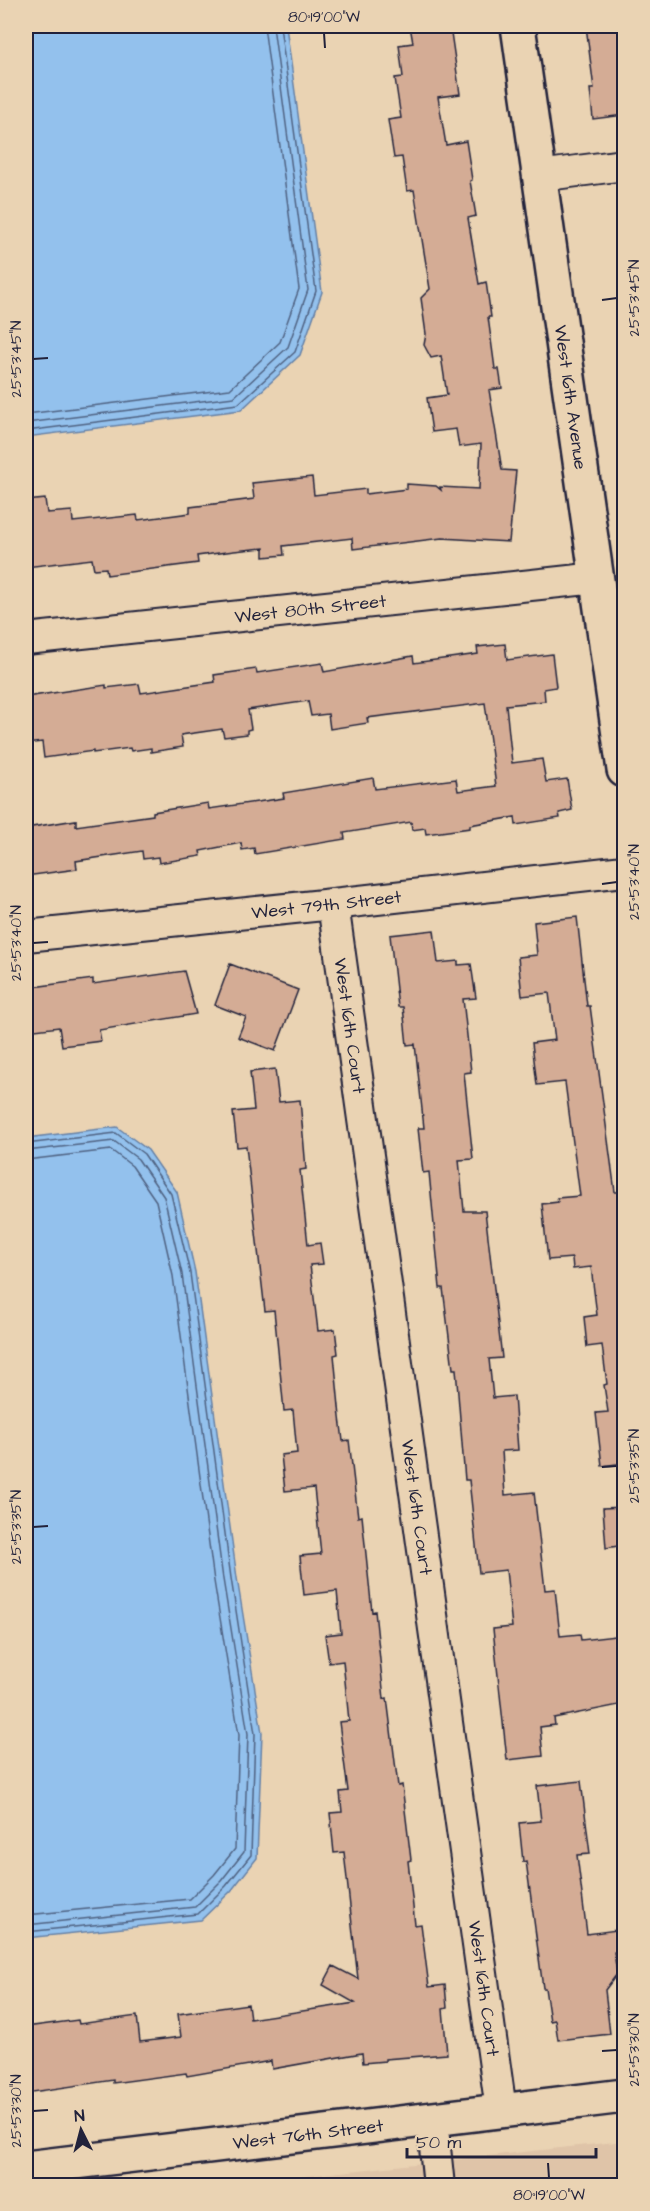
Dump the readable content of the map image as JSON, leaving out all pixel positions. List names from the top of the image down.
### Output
{
  "streets": {
    "street": [
      "West 16th Avenue",
      "West 80th Street",
      "West 79th Street",
      "West 16th Court",
      "West 76th Street"
    ]
  },
  "crossings": [
    ["West 16th Avenue", "West 80th Street"],
    ["West 79th Street", "West 16th Court"],
    ["West 16th Court", "West 76th Street"]
  ],
  "scale_bar": "50 m",
  "north": "top",
  "coordinates": [
    "80°19'00\"W",
    "25°53'45\"N",
    "25°53'40\"N",
    "25°53'35\"N",
    "25°53'30\"N"
  ]
}
